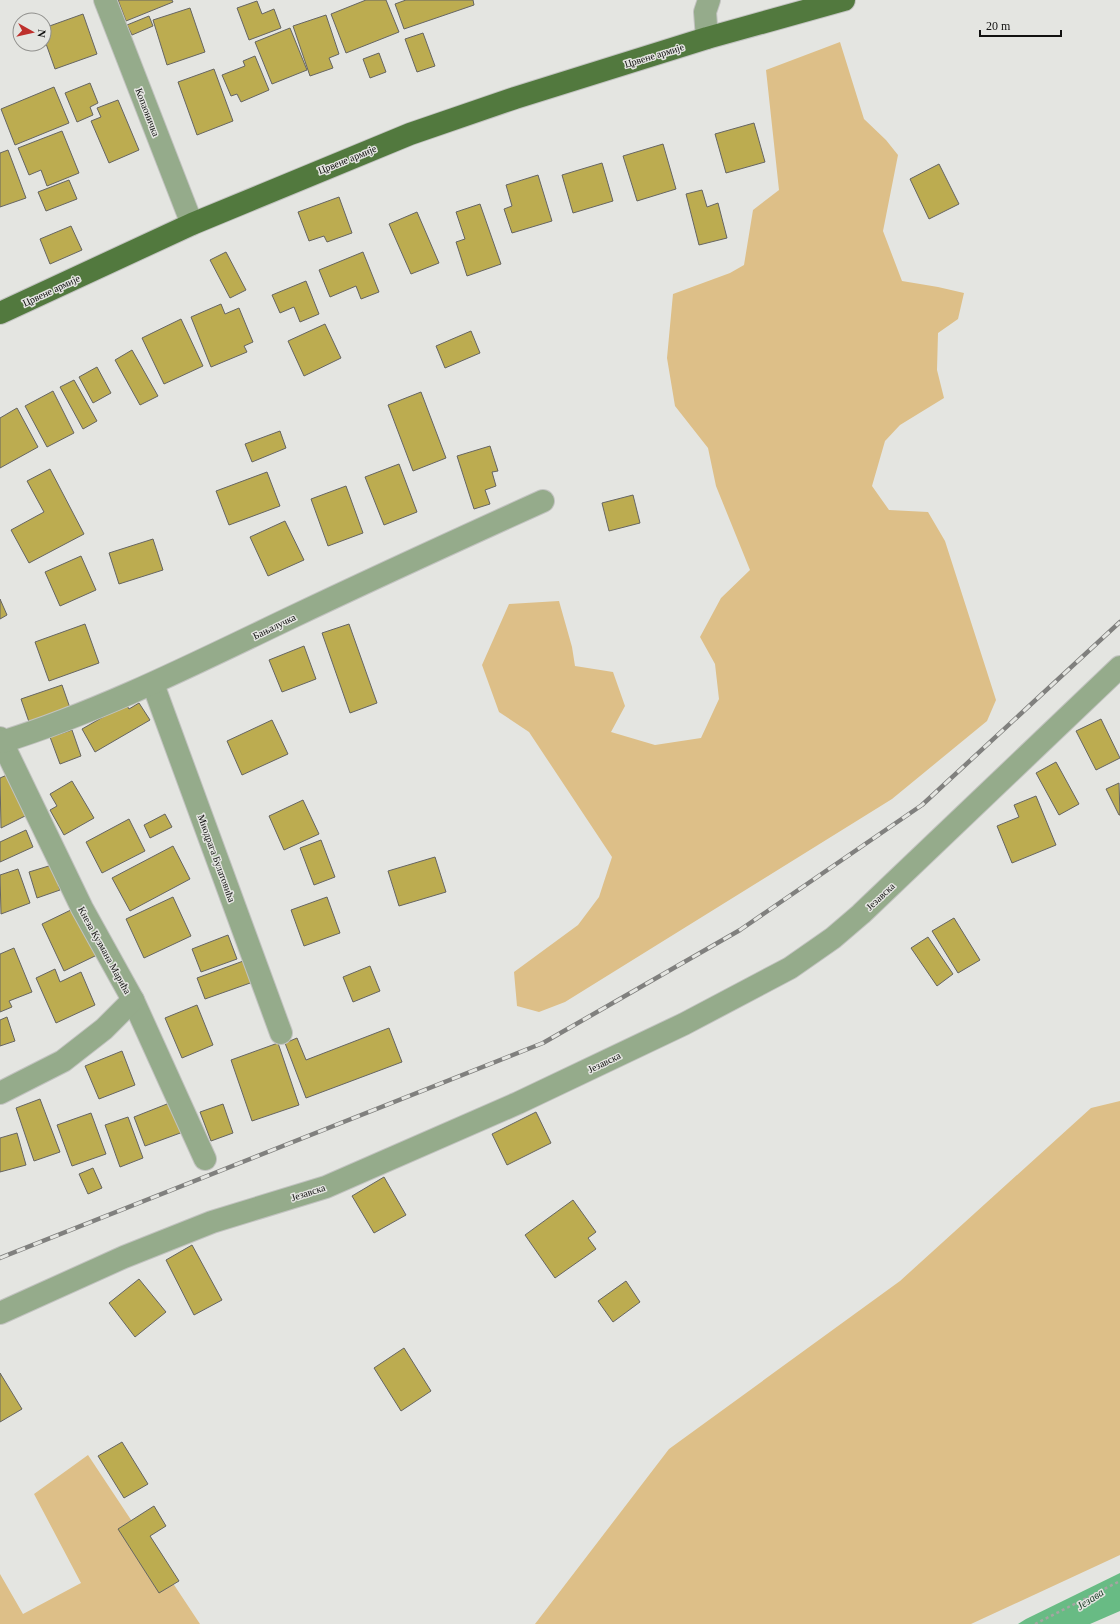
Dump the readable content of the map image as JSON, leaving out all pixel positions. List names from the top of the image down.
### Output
{
  "streets": {
    "main road": ["Црвене армије"],
    "street": [
      "Копаоничка",
      "Бањалучка",
      "Миодрага Булатовића",
      "Језавска",
      "Кнеза Кузмана Марића"
    ]
  },
  "crossings": [
    ["Црвене армије", "Копаоничка"],
    ["Бањалучка", "Миодрага Булатовића"],
    ["Бањалучка", "Кнеза Кузмана Марића"]
  ],
  "water": ["Језава"],
  "scale_bar": "20 m",
  "north": "right"
}
